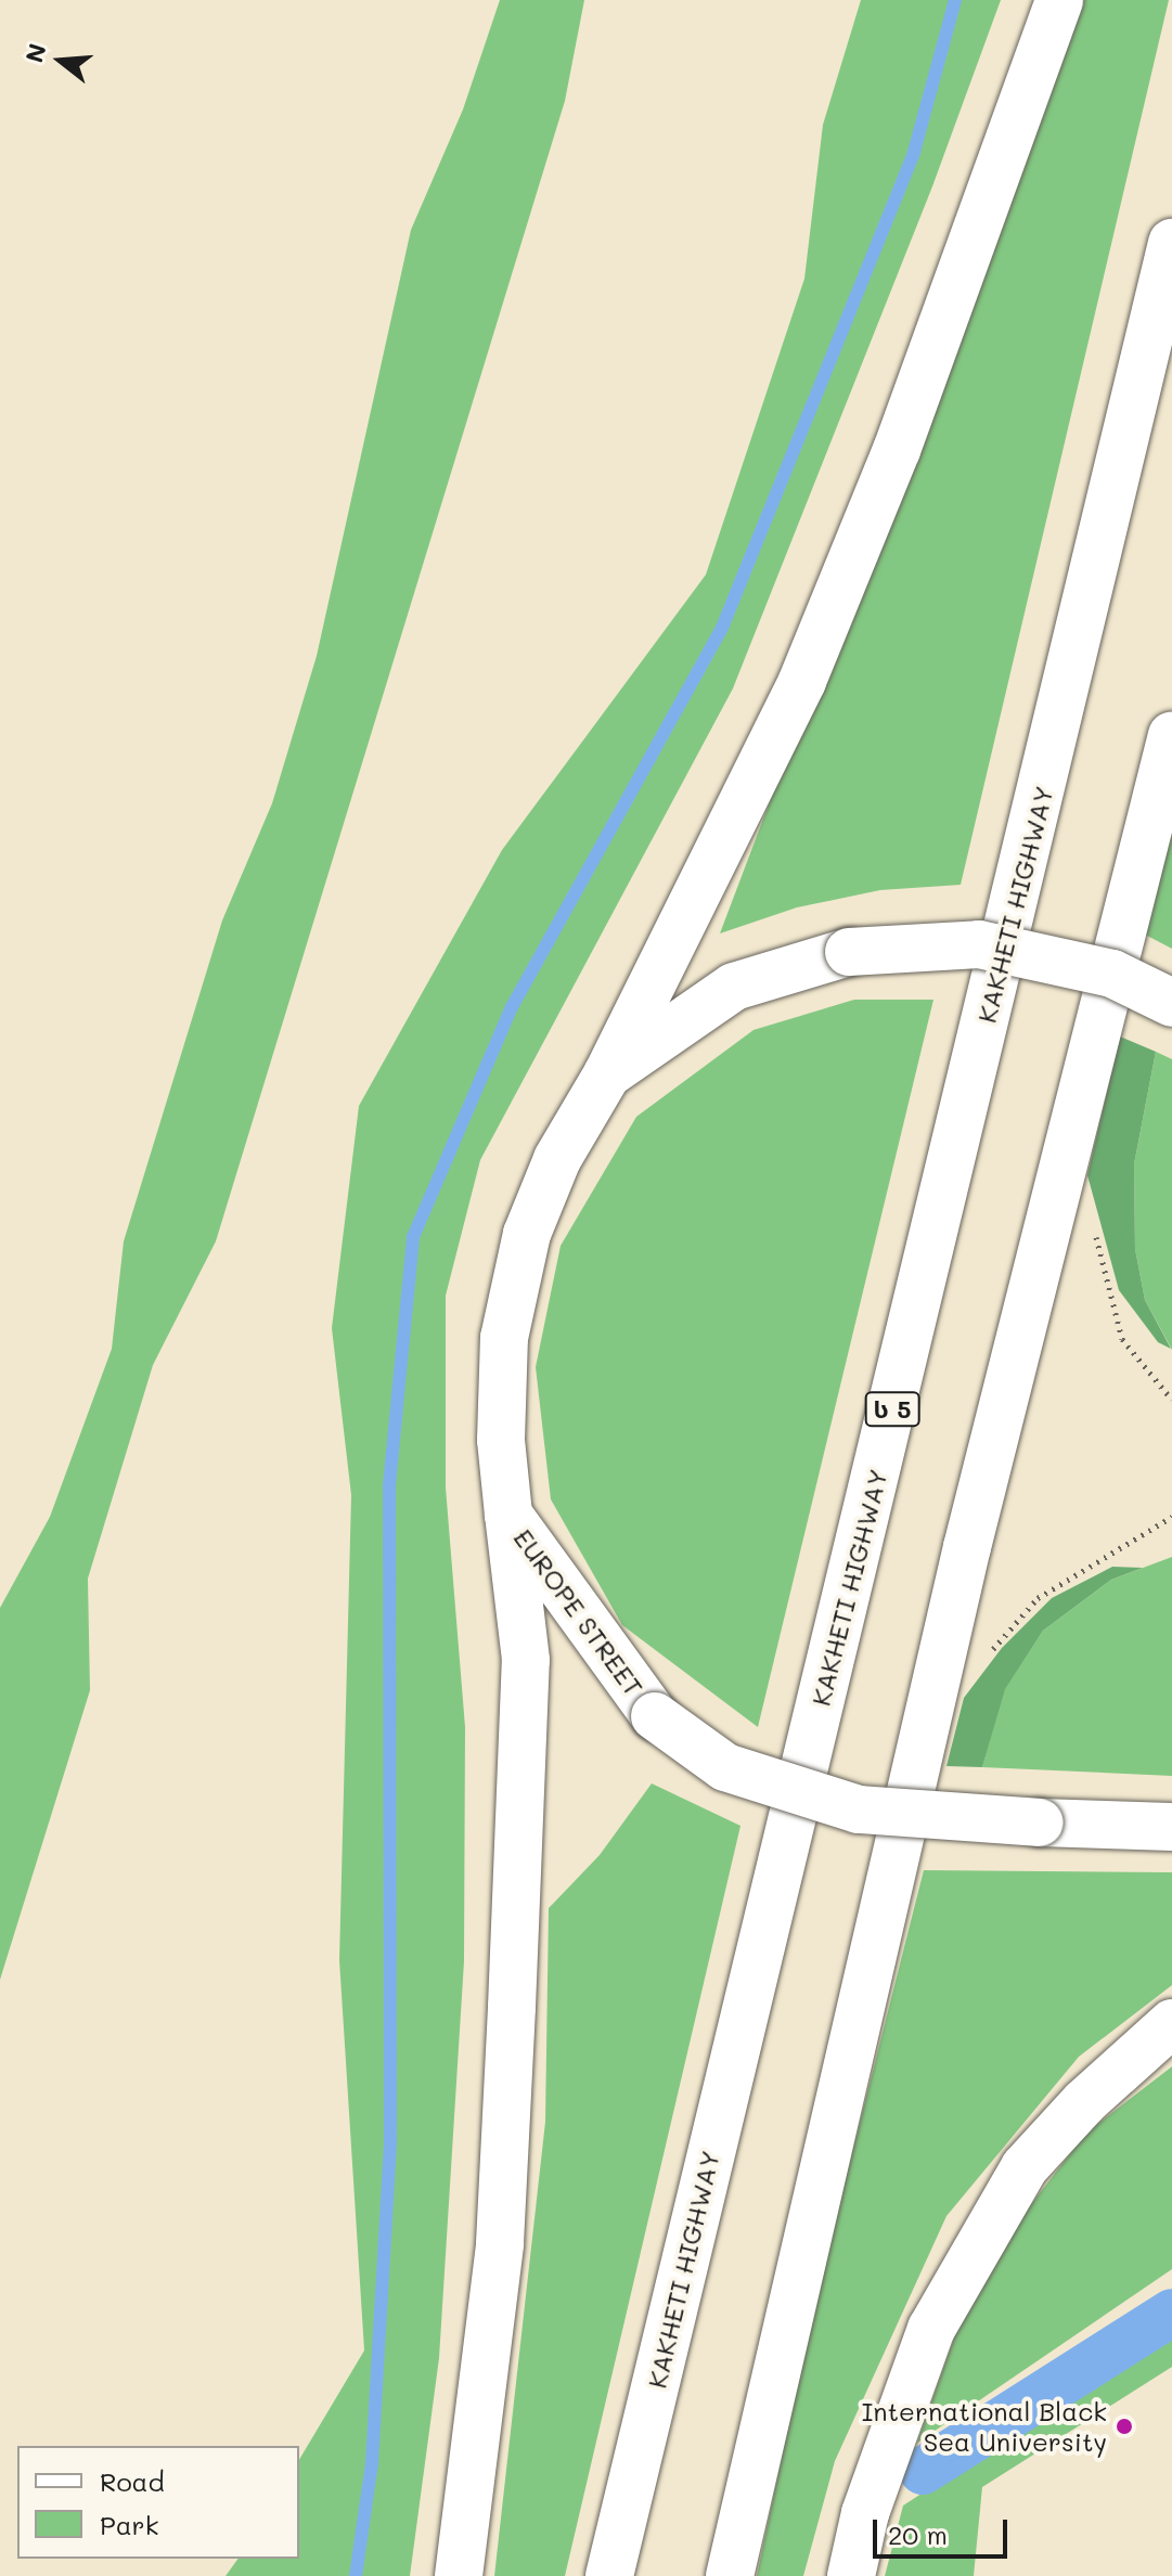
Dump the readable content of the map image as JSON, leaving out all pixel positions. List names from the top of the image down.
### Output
{
  "streets": {
    "main road": ["KAKHETI HIGHWAY", "ს 5", "EUROPE STREET"]
  },
  "places": ["International Black Sea University"],
  "legend": ["Road", "Park"],
  "scale_bar": "20 m",
  "north": "left"
}
